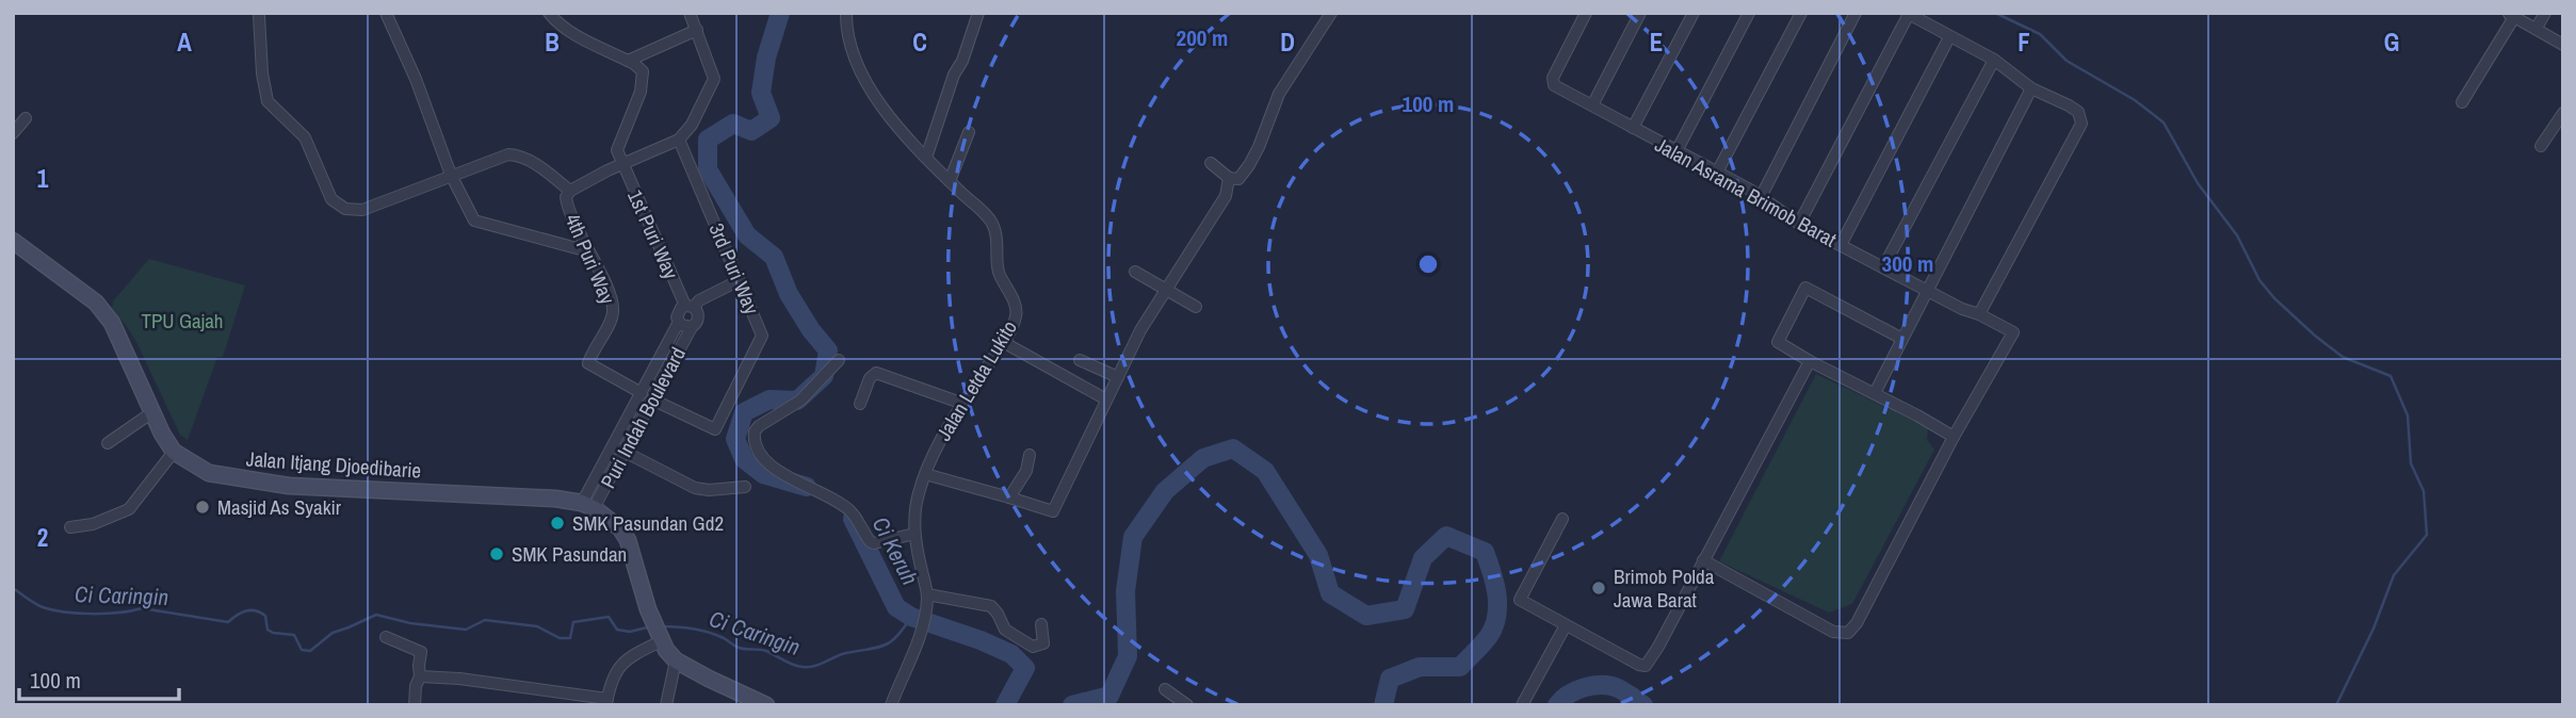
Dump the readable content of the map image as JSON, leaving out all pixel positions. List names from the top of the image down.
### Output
{
  "streets": {
    "main road": ["Jalan Itjang Djoedibarie"],
    "street": [
      "Jalan Asrama Brimob Barat",
      "1st Puri Way",
      "4th Puri Way",
      "3rd Puri Way",
      "Jalan Letda Lukito",
      "Puri Indah Boulevard"
    ]
  },
  "crossings": [
    ["1st Puri Way", "4th Puri Way"],
    ["1st Puri Way", "Puri Indah Boulevard"],
    ["4th Puri Way", "Puri Indah Boulevard"],
    ["3rd Puri Way", "Puri Indah Boulevard"],
    ["Puri Indah Boulevard", "Jalan Itjang Djoedibarie"]
  ],
  "water": ["Ci Keruh", "Ci Caringin"],
  "parks": ["TPU Gajah"],
  "places": [
    "Masjid As Syakir",
    "SMK Pasundan Gd2",
    "SMK Pasundan",
    "Brimob Polda Jawa Barat"
  ],
  "scale_bar": "100 m",
  "grid": {
    "columns": [
      "A",
      "B",
      "C",
      "D",
      "E",
      "F",
      "G"
    ],
    "rows": ["1", "2"]
  },
  "rings": ["200 m", "100 m", "300 m"]
}
